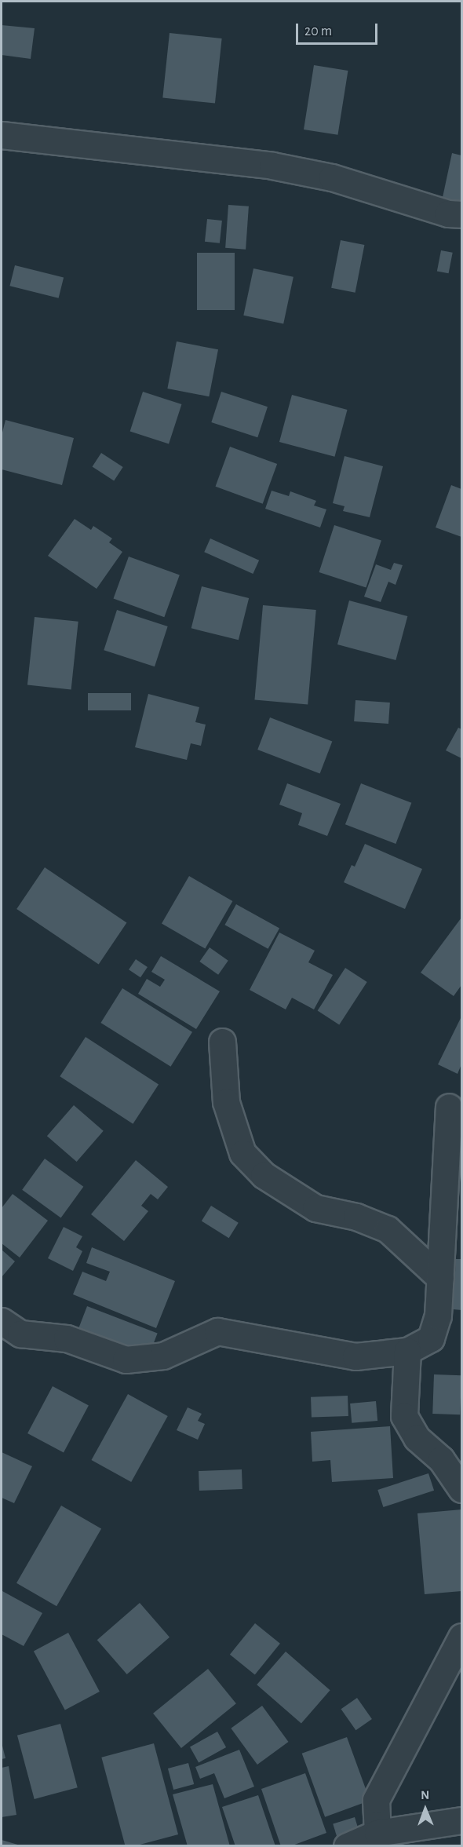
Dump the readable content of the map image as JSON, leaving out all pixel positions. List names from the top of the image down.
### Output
{
  "scale_bar": "20 m",
  "north": "top"
}
